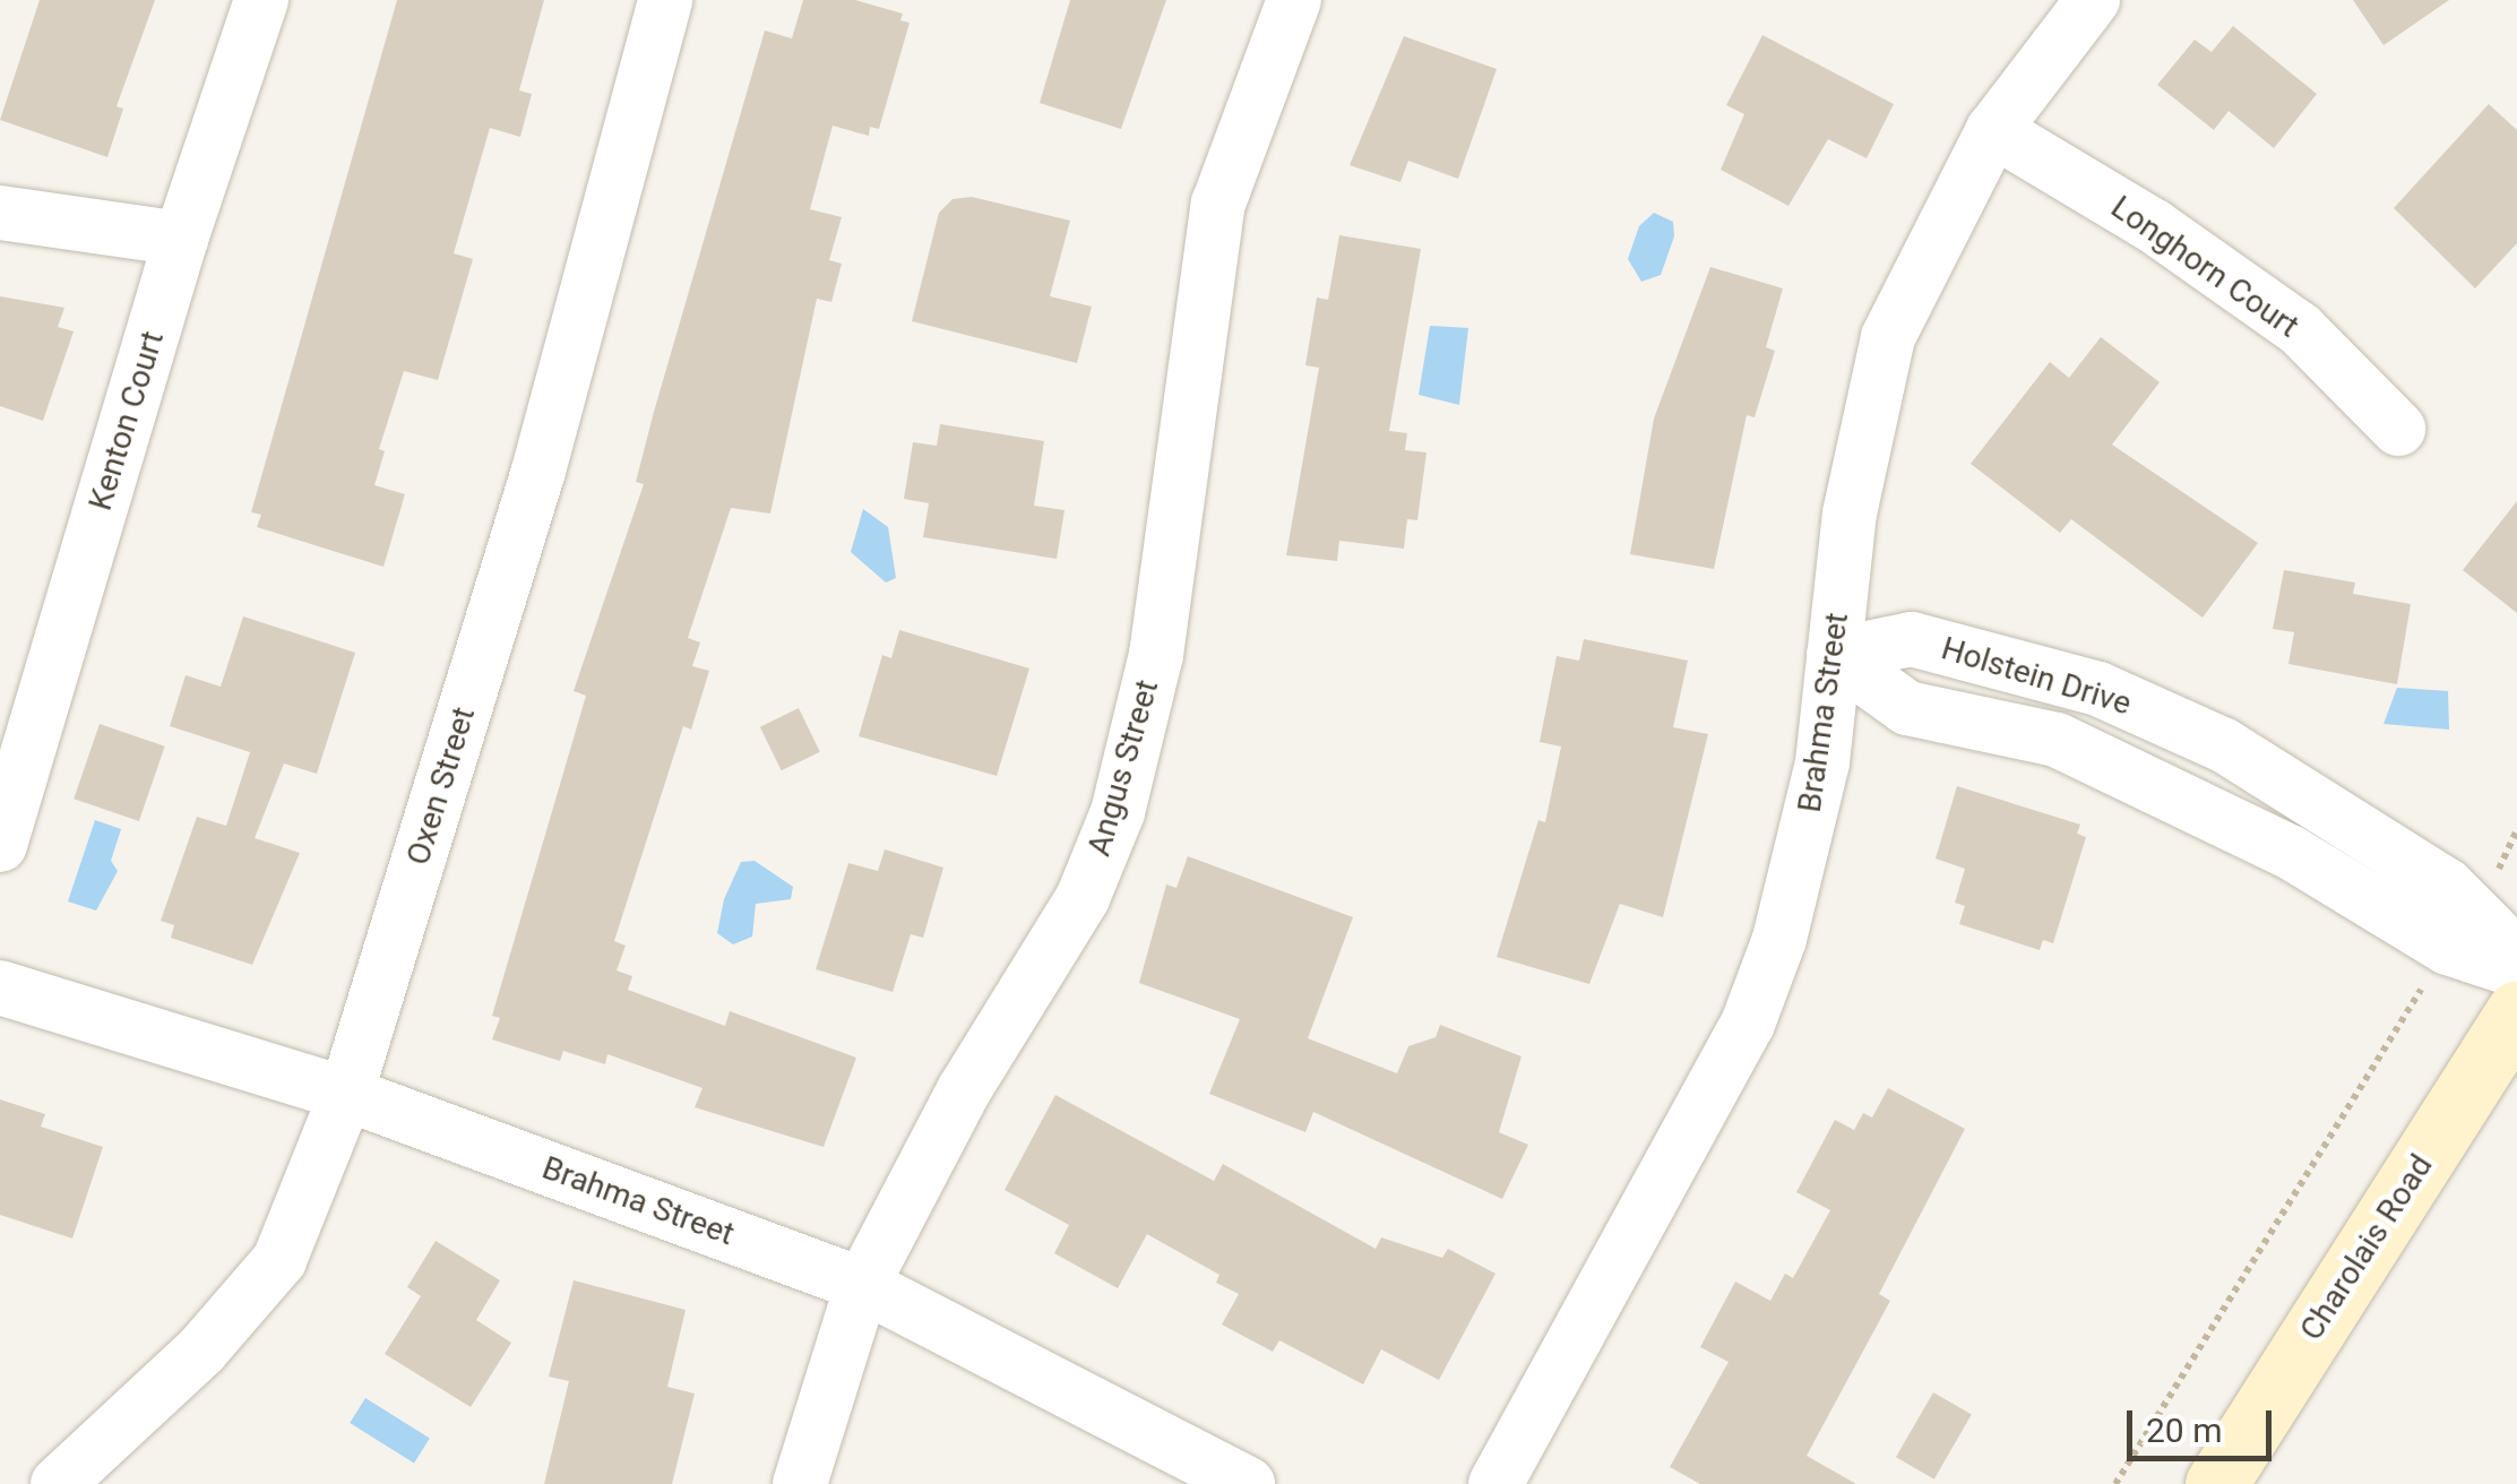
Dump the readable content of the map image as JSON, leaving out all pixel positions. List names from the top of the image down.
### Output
{
  "streets": {
    "street": [
      "Longhorn Court",
      "Kenton Court",
      "Holstein Drive",
      "Brahma Street",
      "Angus Street",
      "Oxen Street",
      "Charolais Road"
    ]
  },
  "crossings": [
    ["Longhorn Court", "Brahma Street"],
    ["Holstein Drive", "Brahma Street"],
    ["Brahma Street", "Angus Street"],
    ["Brahma Street", "Oxen Street"]
  ],
  "scale_bar": "20 m"
}
